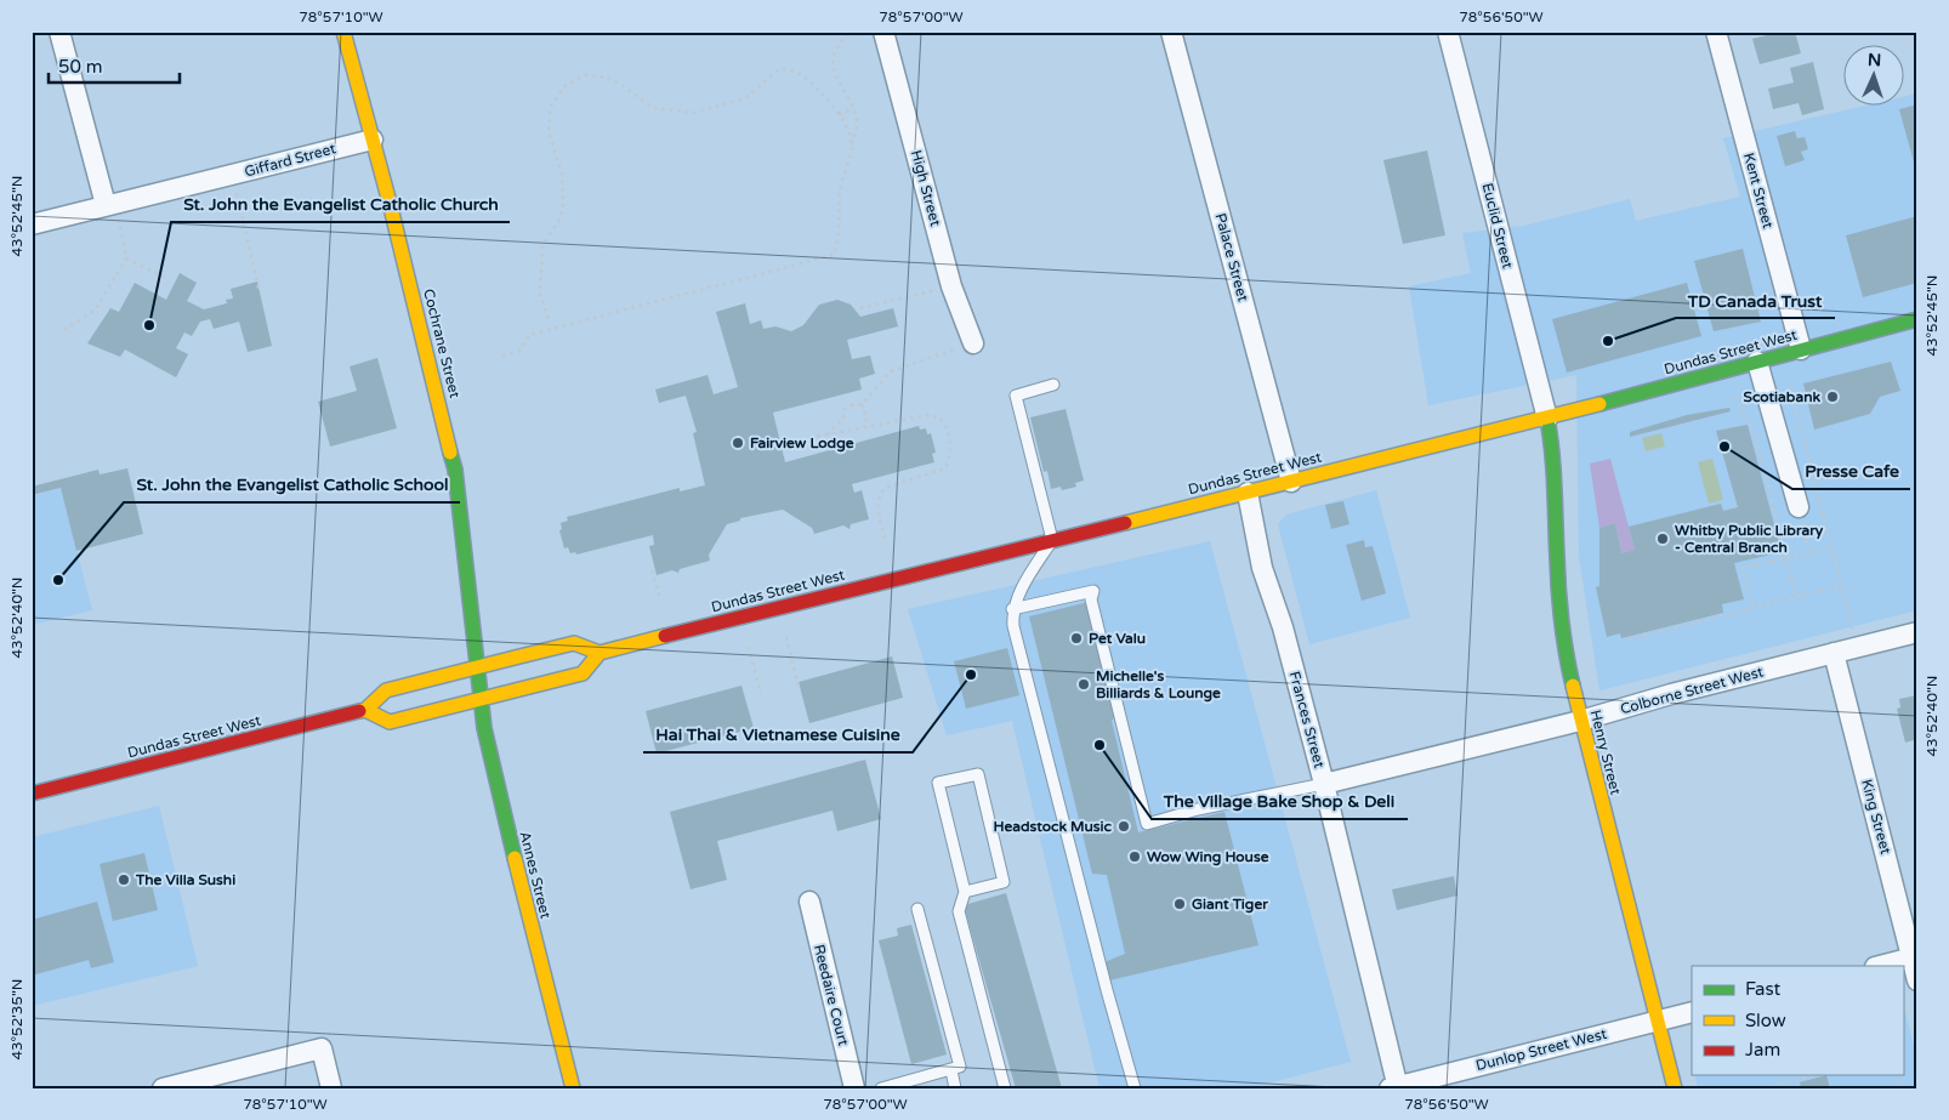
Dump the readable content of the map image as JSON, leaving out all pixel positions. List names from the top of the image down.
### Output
{
  "streets": {
    "main road": [
      "Cochrane Street",
      "Dundas Street West",
      "Henry Street",
      "Annes Street"
    ],
    "street": [
      "Giffard Street",
      "High Street",
      "Kent Street",
      "Euclid Street",
      "Palace Street",
      "Colborne Street West",
      "Frances Street",
      "King Street",
      "Reedaire Court",
      "Dunlop Street West"
    ]
  },
  "crossings": [
    ["Giffard Street", "Cochrane Street"],
    ["Kent Street", "Dundas Street West"],
    ["Euclid Street", "Dundas Street West"],
    ["Euclid Street", "Henry Street"],
    ["Palace Street", "Dundas Street West"],
    ["Cochrane Street", "Dundas Street West"],
    ["Cochrane Street", "Annes Street"],
    ["Dundas Street West", "Frances Street"],
    ["Dundas Street West", "Henry Street"],
    ["Dundas Street West", "Annes Street"],
    ["Colborne Street West", "Frances Street"],
    ["Colborne Street West", "Henry Street"],
    ["Colborne Street West", "King Street"],
    ["Frances Street", "Dunlop Street West"],
    ["Henry Street", "Dunlop Street West"]
  ],
  "places": [
    "St. John the Evangelist Catholic Church",
    "TD Canada Trust",
    "Scotiabank",
    "Fairview Lodge",
    "Presse Cafe",
    "Whitby Public Library - Central Branch",
    "St. John the Evangelist Catholic School",
    "Pet Valu",
    "Hai Thai & Vietnamese Cuisine",
    "Michelle's Billiards & Lounge",
    "The Village Bake Shop & Deli",
    "Headstock Music",
    "Wow Wing House",
    "The Villa Sushi",
    "Giant Tiger"
  ],
  "legend": ["Fast", "Slow", "Jam"],
  "scale_bar": "50 m",
  "north": "top",
  "coordinates": [
    "78°57'10\"W",
    "78°57'00\"W",
    "78°56'50\"W",
    "43°52'45\"N",
    "43°52'40\"N",
    "43°52'35\"N"
  ]
}
